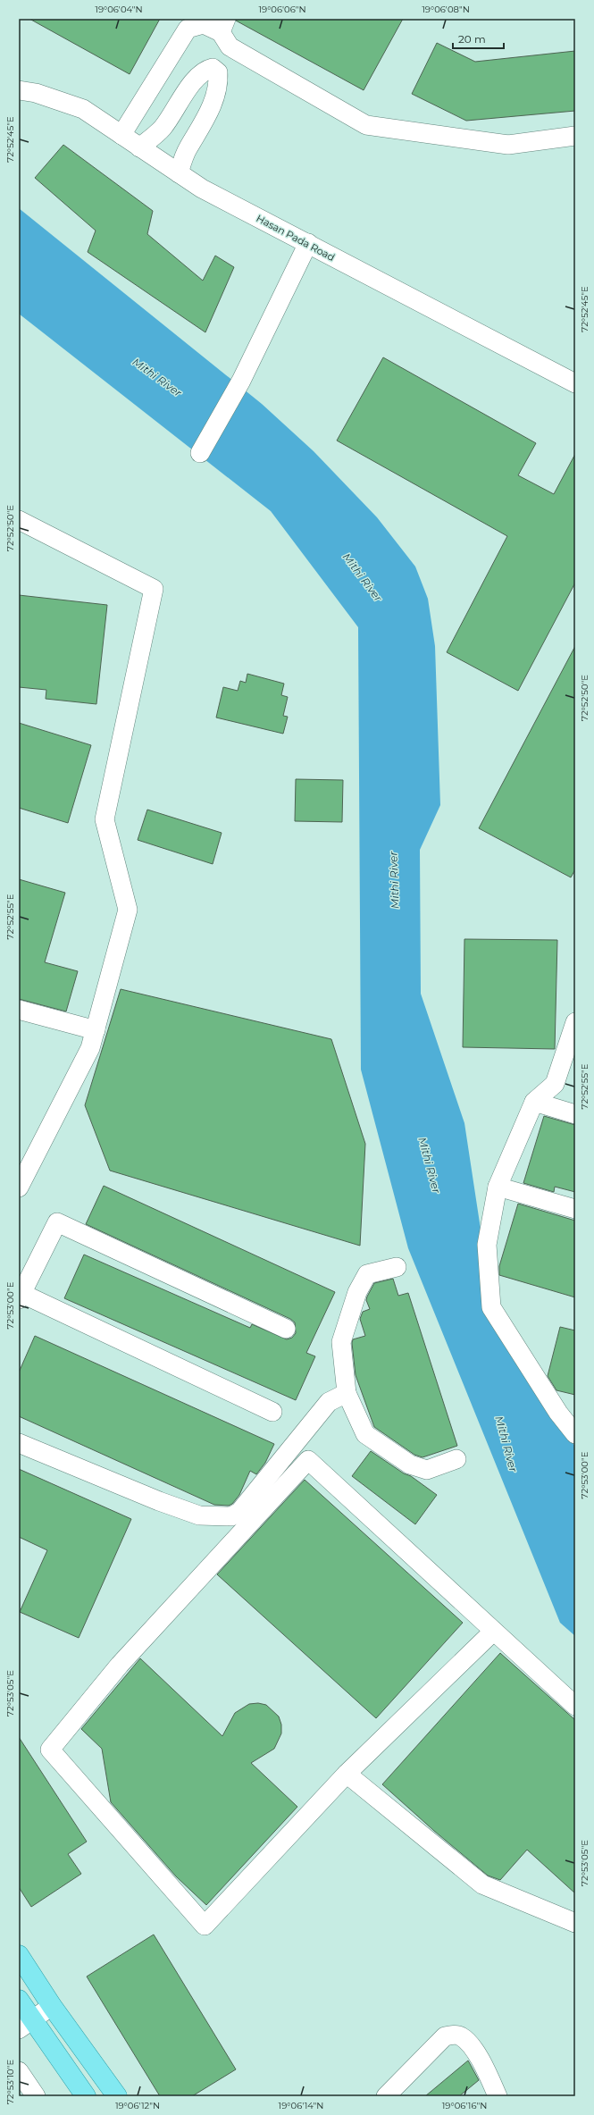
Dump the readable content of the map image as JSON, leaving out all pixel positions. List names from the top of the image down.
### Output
{
  "streets": {
    "street": ["Hasan Pada Road"]
  },
  "water": ["Mithi River"],
  "scale_bar": "20 m",
  "coordinates": [
    "19°06'04\"N",
    "19°06'06\"N",
    "19°06'08\"N",
    "72°52'45\"E",
    "72°52'50\"E",
    "72°52'55\"E",
    "72°53'00\"E",
    "72°53'05\"E",
    "72°53'10\"E",
    "19°06'12\"N",
    "19°06'14\"N",
    "19°06'16\"N"
  ]
}
